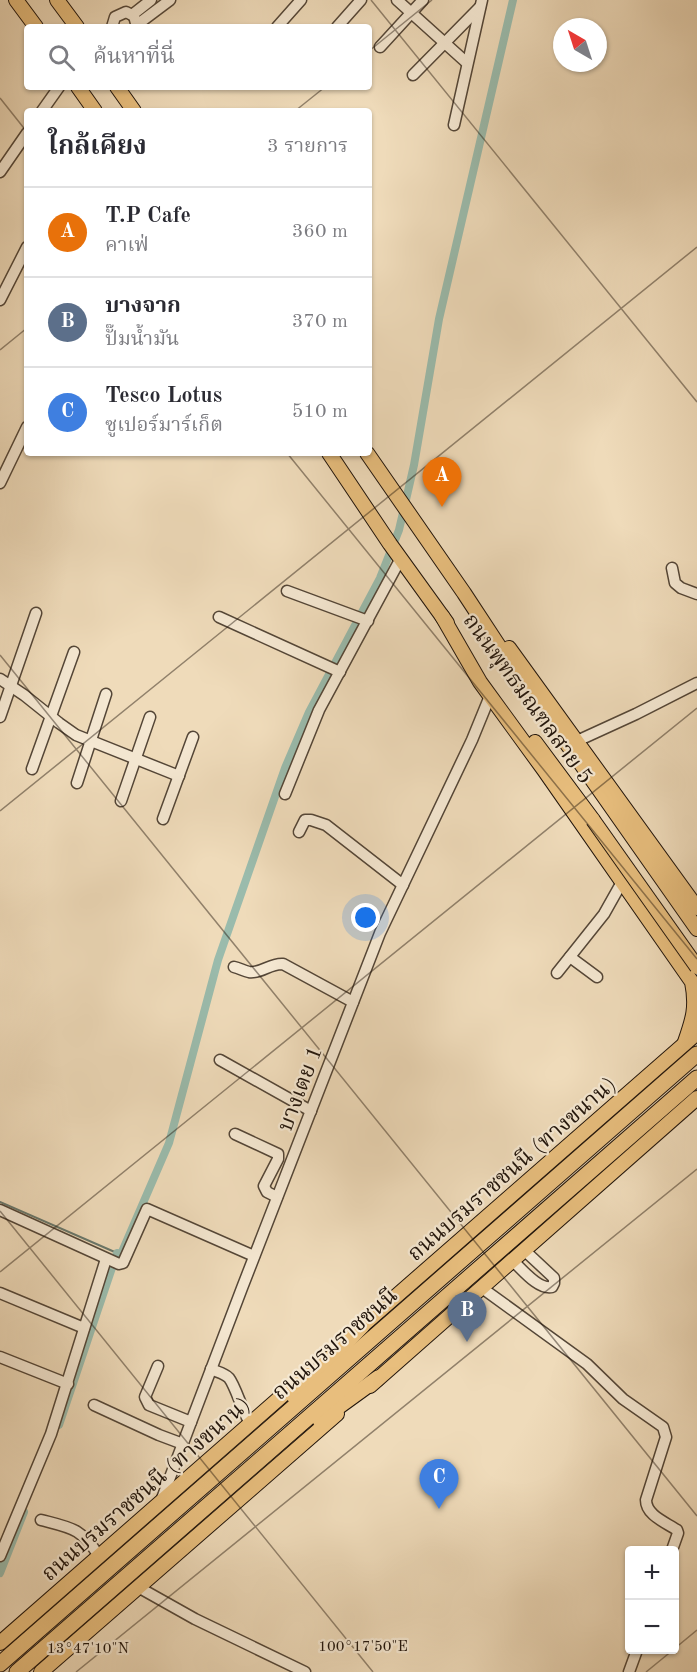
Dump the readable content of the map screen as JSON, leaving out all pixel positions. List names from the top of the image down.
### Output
{
  "streets": {
    "highway": ["ถนนบรมราชชนนี"],
    "main road": ["ถนนพุทธมณฑลสาย 5", "ถนนบรมราชชนนี (ทางขนาน)"],
    "street": ["บางเตย 1"]
  },
  "crossings": [
    ["บางเตย 1", "ถนนบรมราชชนนี (ทางขนาน)"]
  ],
  "north": "top left",
  "page": {
    "search": "ค้นหาที่นี่",
    "heading": ["ใกล้เคียง", "3 รายการ"],
    "list": [
      {
        "mark": "A",
        "name": "T.P Cafe",
        "note": "คาเฟ่",
        "value": "360 m"
      },
      {
        "mark": "B",
        "name": "บางจาก",
        "note": "ปั๊มน้ำมัน",
        "value": "370 m"
      },
      {
        "mark": "C",
        "name": "Tesco Lotus",
        "note": "ซูเปอร์มาร์เก็ต",
        "value": "510 m"
      }
    ],
    "pins": ["A", "B", "C"],
    "map_buttons": ["+", "−"]
  },
  "coordinates": ["100°17'50\"E", "13°47'10\"N"]
}
